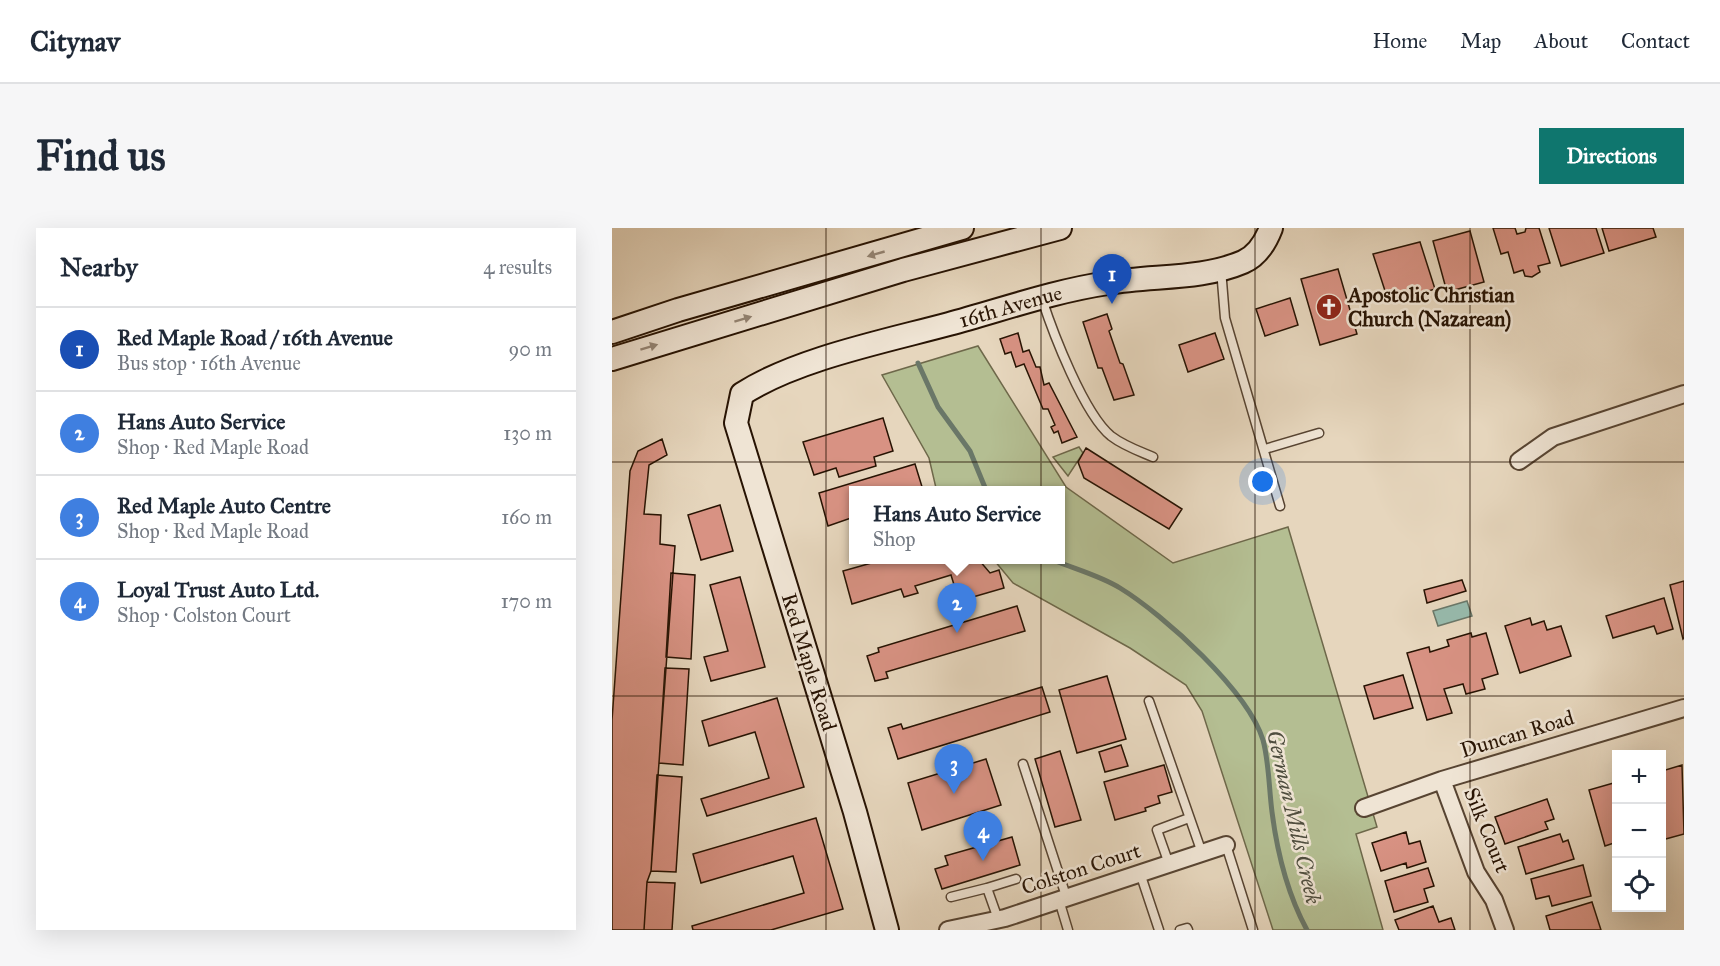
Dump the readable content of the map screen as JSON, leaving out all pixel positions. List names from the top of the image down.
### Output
{
  "streets": {
    "street": [
      "16th Avenue",
      "Red Maple Road",
      "Duncan Road",
      "Silk Court",
      "Colston Court"
    ]
  },
  "crossings": [
    ["16th Avenue", "Red Maple Road"],
    ["Duncan Road", "Silk Court"]
  ],
  "water": ["German Mills Creek"],
  "places": {
    "church": ["Apostolic Christian Church (Nazarean)"]
  },
  "page": {
    "header": "Citynav",
    "nav": [
      "Home",
      "Map",
      "About",
      "Contact"
    ],
    "buttons": "Directions",
    "title": "Find us",
    "heading": ["Nearby", "4 results"],
    "pins": [
      "1",
      "2",
      "3",
      "4"
    ],
    "list": [
      {
        "mark": "1",
        "name": "Red Maple Road / 16th Avenue",
        "note": "Bus stop · 16th Avenue",
        "value": "90 m"
      },
      {
        "mark": "2",
        "name": "Hans Auto Service",
        "note": "Shop · Red Maple Road",
        "value": "130 m"
      },
      {
        "mark": "3",
        "name": "Red Maple Auto Centre",
        "note": "Shop · Red Maple Road",
        "value": "160 m"
      },
      {
        "mark": "4",
        "name": "Loyal Trust Auto Ltd.",
        "note": "Shop · Colston Court",
        "value": "170 m"
      }
    ],
    "popup": ["Hans Auto Service", "Shop"],
    "map_buttons": ["+", "−"]
  }
}
